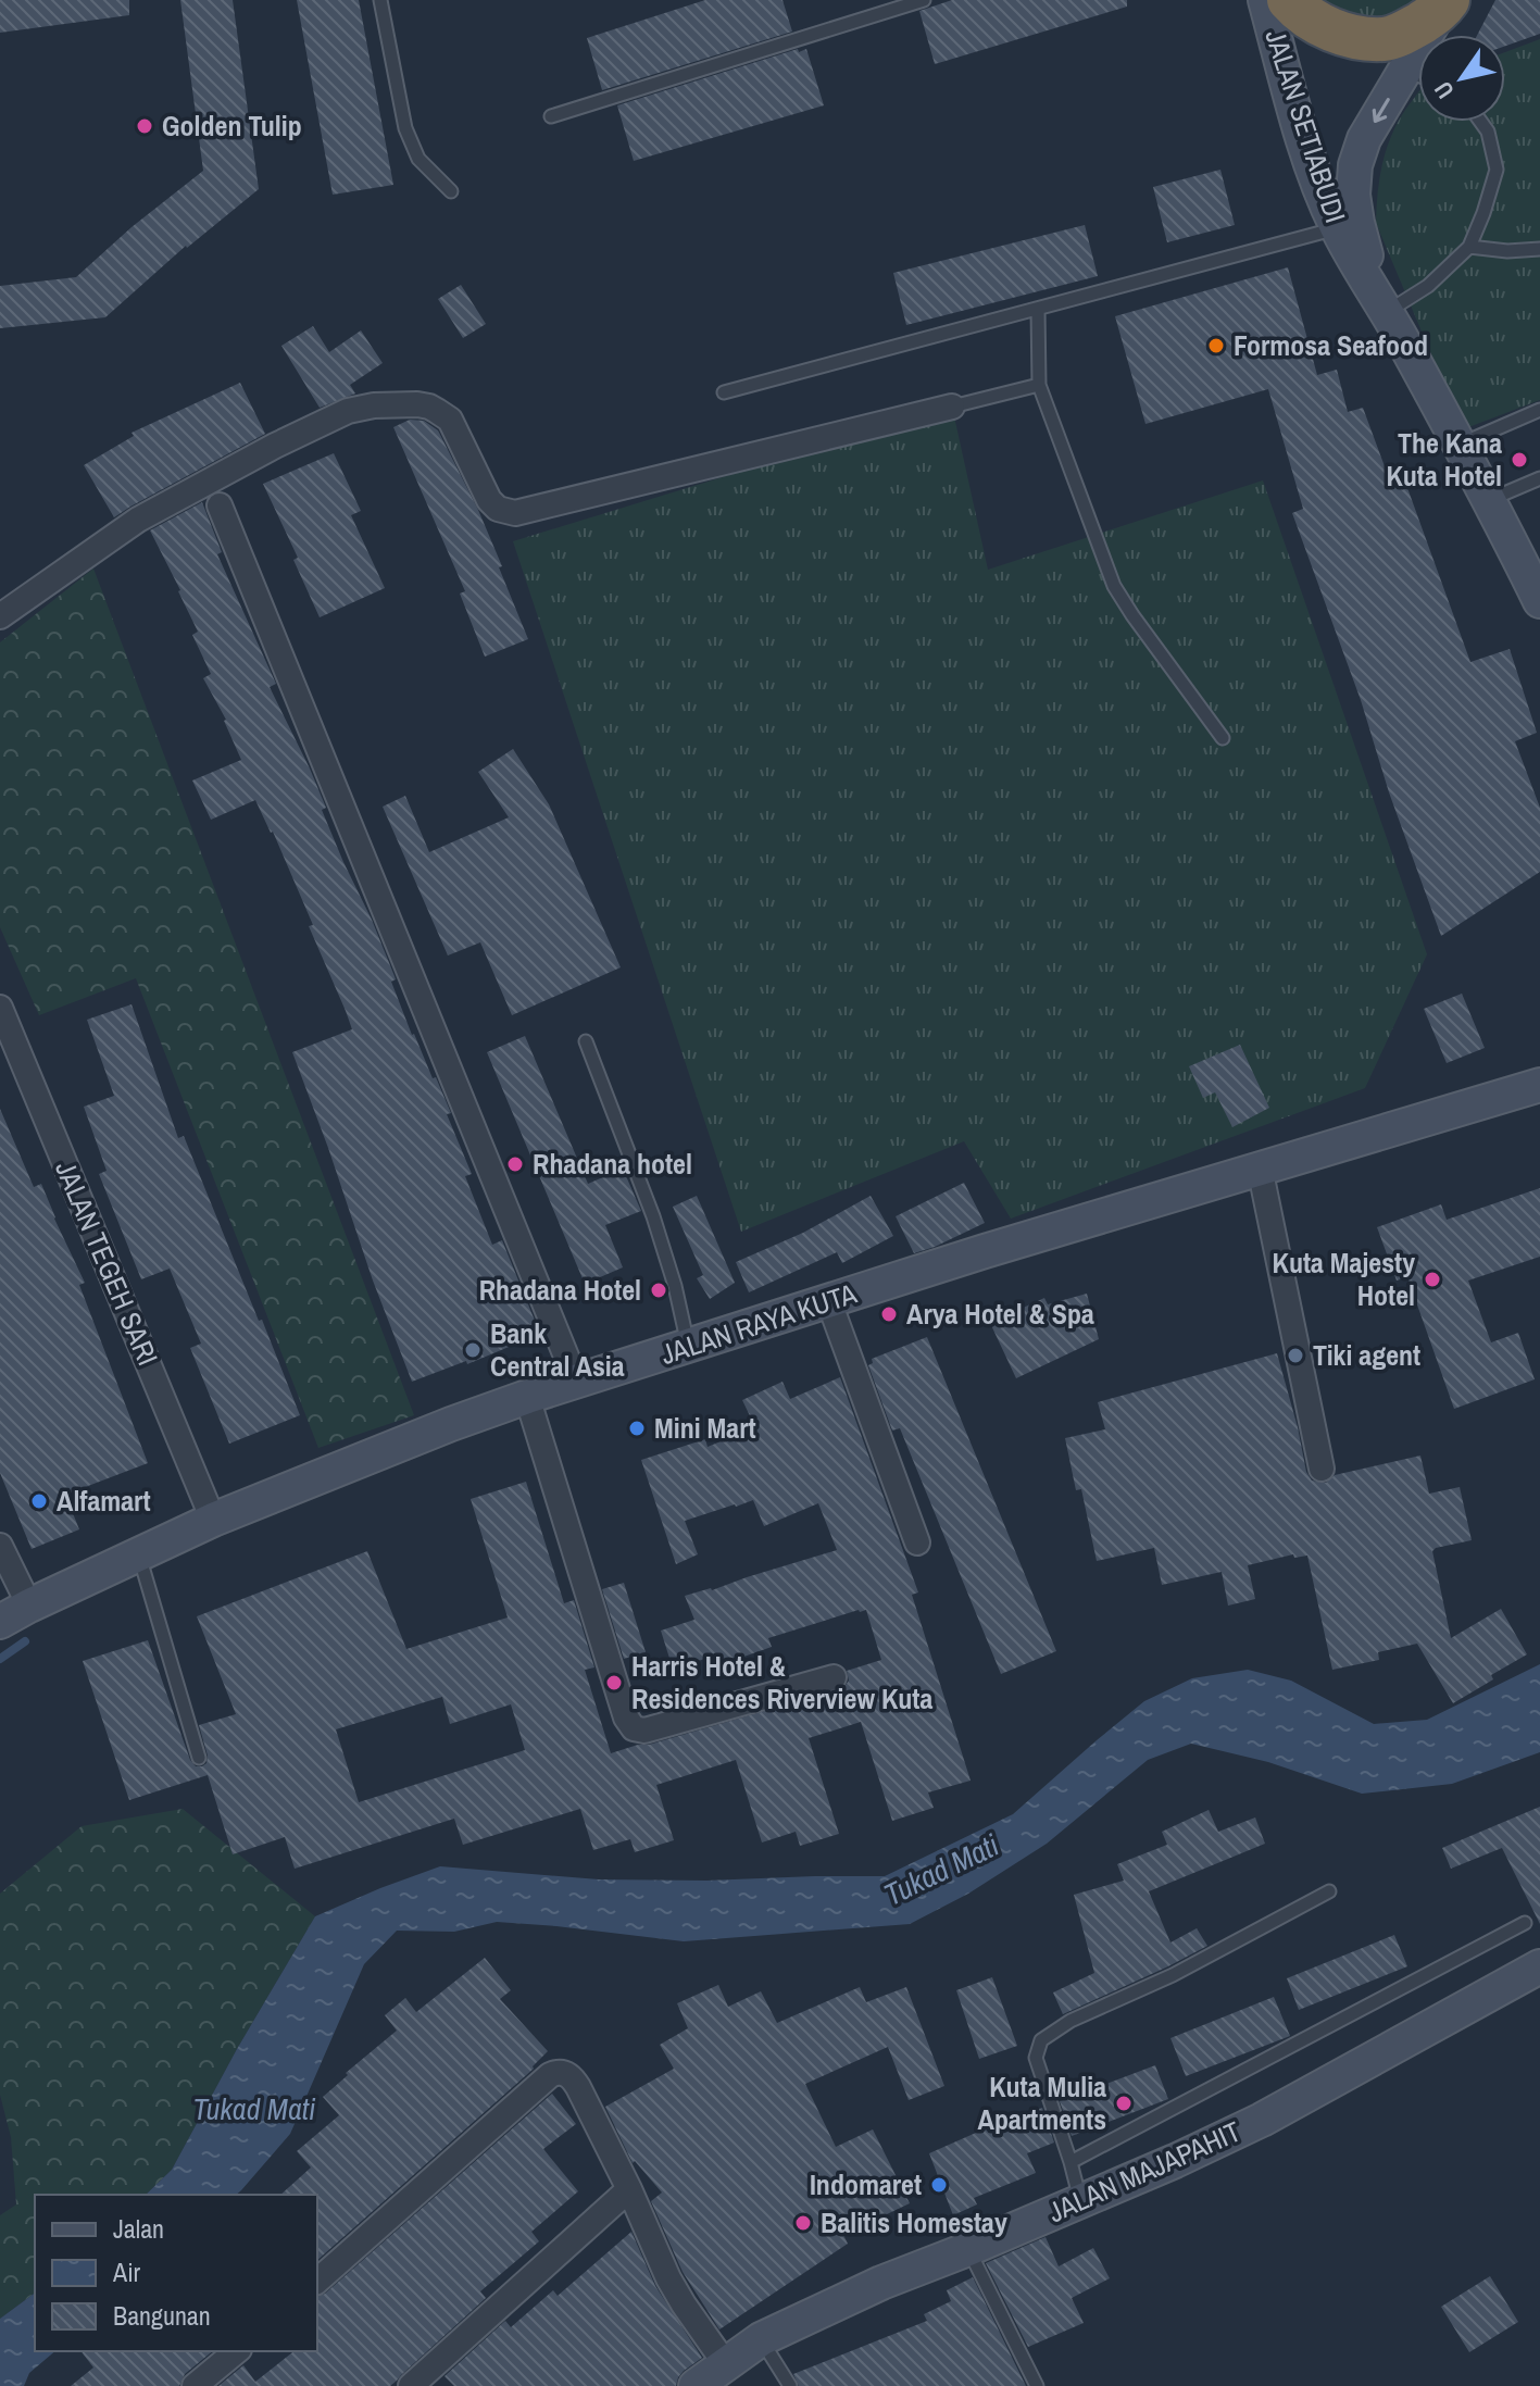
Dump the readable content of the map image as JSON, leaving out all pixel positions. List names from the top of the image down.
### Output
{
  "streets": {
    "street": [
      "JALAN SETIABUDI",
      "JALAN TEGEH SARI",
      "JALAN RAYA KUTA",
      "JALAN MAJAPAHIT"
    ]
  },
  "crossings": [
    ["JALAN TEGEH SARI", "JALAN RAYA KUTA"]
  ],
  "water": ["Tukad Mati"],
  "places": [
    "Golden Tulip",
    "Formosa Seafood",
    "The Kana Kuta Hotel",
    "Rhadana hotel",
    "Kuta Majesty Hotel",
    "Rhadana Hotel",
    "Arya Hotel & Spa",
    "Bank Central Asia",
    "Tiki agent",
    "Mini Mart",
    "Alfamart",
    "Harris Hotel & Residences Riverview Kuta",
    "Kuta Mulia Apartments",
    "Indomaret",
    "Balitis Homestay"
  ],
  "legend": ["Jalan", "Air", "Bangunan"],
  "north": "bottom left"
}
